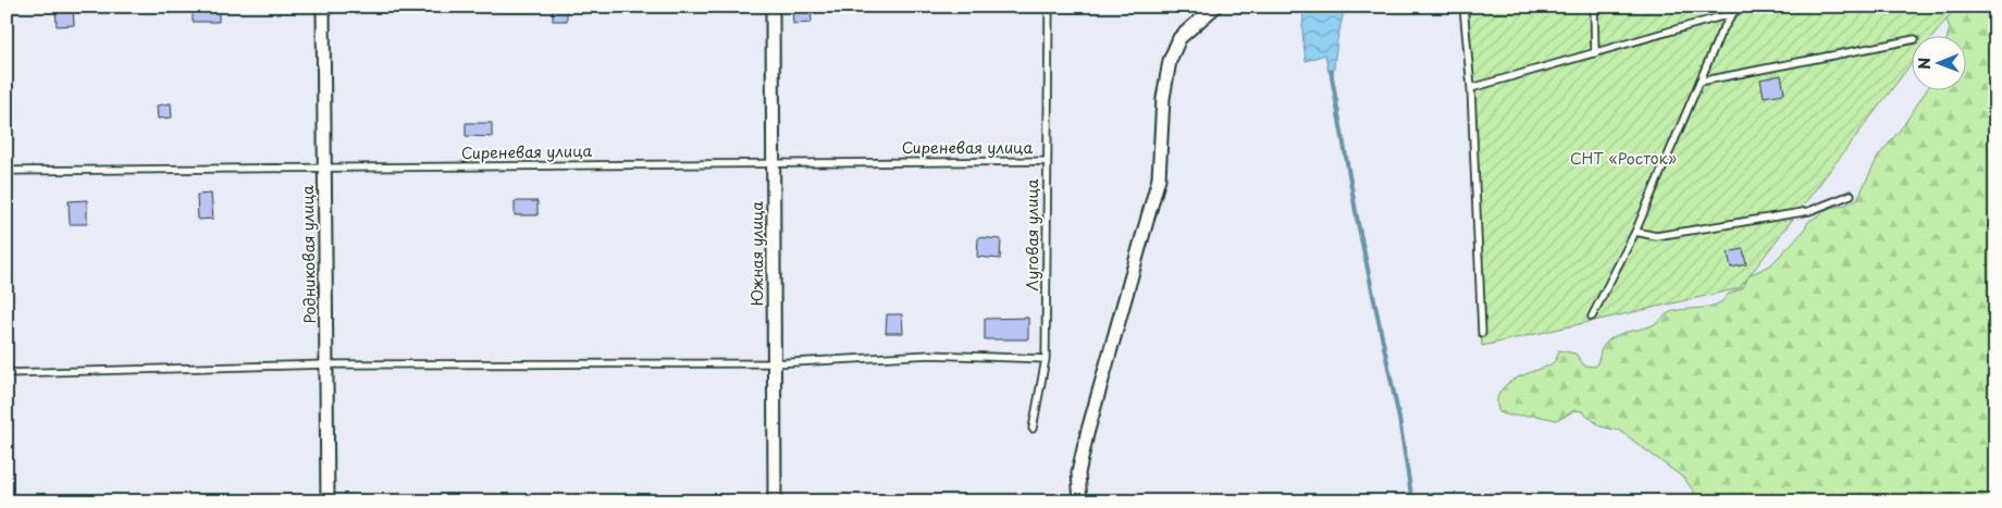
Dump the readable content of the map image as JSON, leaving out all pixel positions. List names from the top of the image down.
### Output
{
  "streets": {
    "street": ["Южная улица", "Родниковая улица"],
    "lane": ["Сиреневая улица", "Луговая улица"]
  },
  "crossings": [
    ["Сиреневая улица", "Луговая улица"],
    ["Сиреневая улица", "Южная улица"],
    ["Сиреневая улица", "Родниковая улица"]
  ],
  "parks": ["СНТ «Росток»"],
  "north": "left"
}
